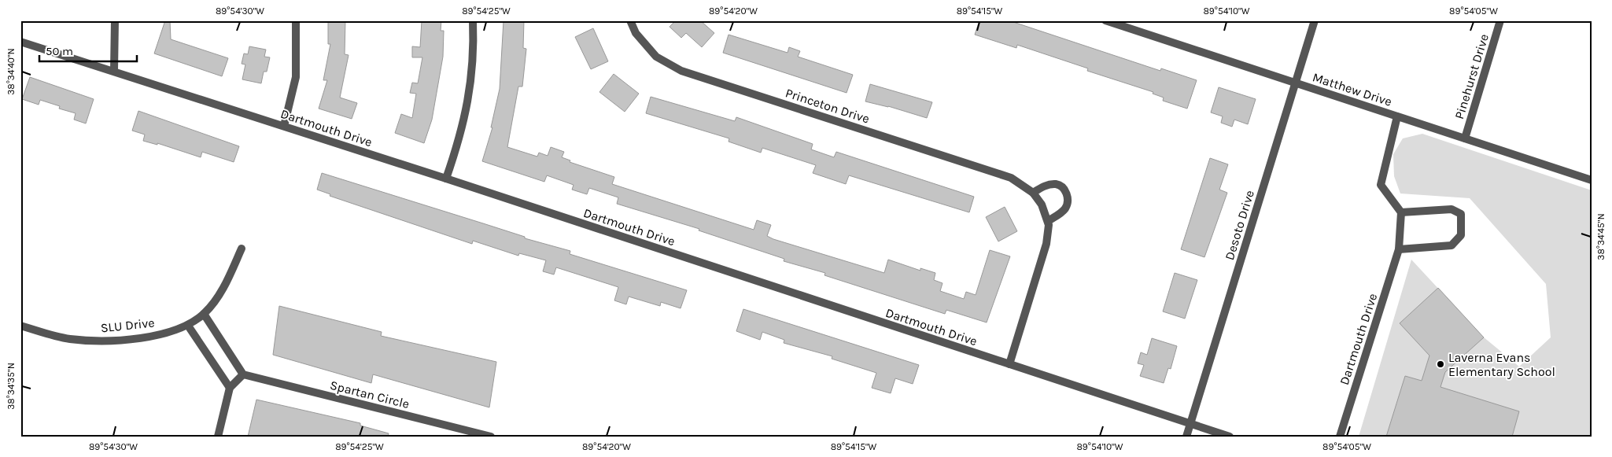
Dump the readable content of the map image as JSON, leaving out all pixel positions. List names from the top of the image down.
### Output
{
  "streets": {
    "street": [
      "Pinehurst Drive",
      "Matthew Drive",
      "Princeton Drive",
      "Dartmouth Drive",
      "Desoto Drive",
      "SLU Drive",
      "Spartan Circle"
    ]
  },
  "crossings": [
    ["Pinehurst Drive", "Matthew Drive"],
    ["Matthew Drive", "Desoto Drive"],
    ["Princeton Drive", "Dartmouth Drive"],
    ["Dartmouth Drive", "Desoto Drive"]
  ],
  "places": ["Laverna Evans Elementary School"],
  "scale_bar": "50 m",
  "coordinates": [
    "89°54'30\"W",
    "89°54'25\"W",
    "89°54'20\"W",
    "89°54'15\"W",
    "89°54'10\"W",
    "89°54'05\"W",
    "38°34'40\"N",
    "38°34'45\"N",
    "38°34'35\"N"
  ]
}
